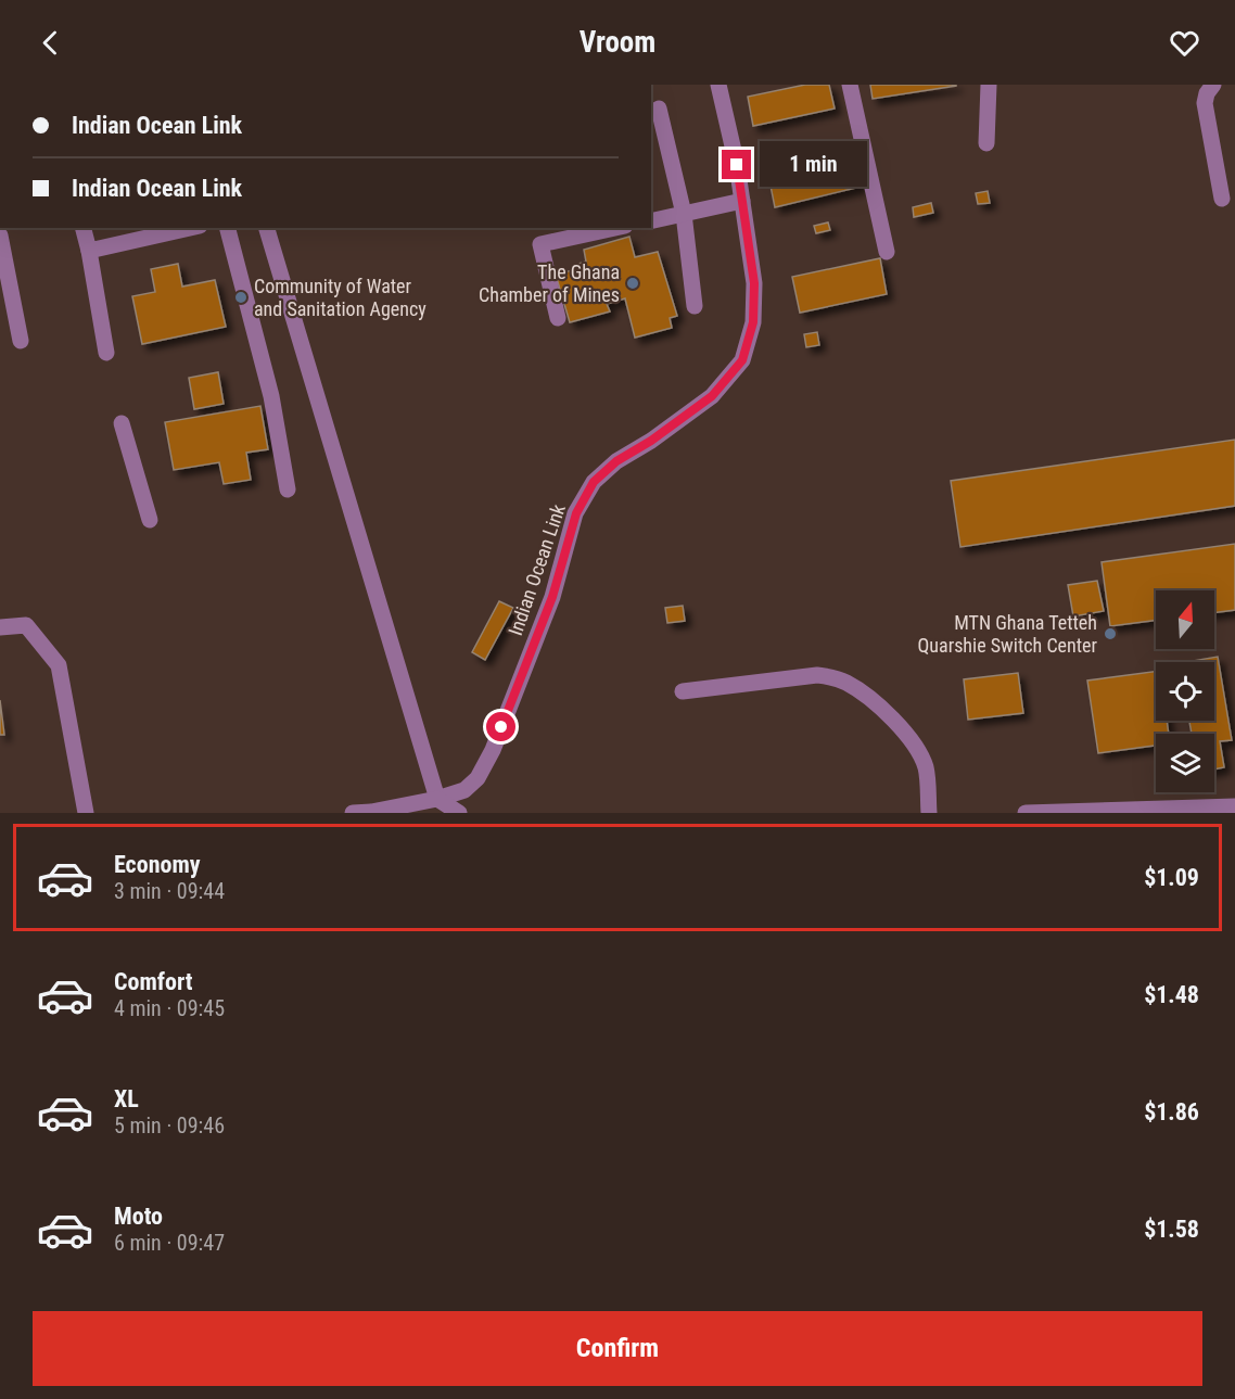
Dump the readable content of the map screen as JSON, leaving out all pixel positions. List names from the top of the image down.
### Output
{
  "streets": {
    "street": ["Indian Ocean Link"]
  },
  "places": ["The Ghana Chamber of Mines", "Community of Water and Sanitation Agency", "MTN Ghana Tetteh Quarshie Switch Center"],
  "north": "top",
  "page": {
    "header": "Vroom",
    "banner": ["Indian Ocean Link", "Indian Ocean Link"],
    "bubble": "1 min",
    "list": [
      {
        "name": "Economy",
        "note": "3 min · 09:44",
        "value": "$1.09"
      },
      {
        "name": "Comfort",
        "note": "4 min · 09:45",
        "value": "$1.48"
      },
      {
        "name": "XL",
        "note": "5 min · 09:46",
        "value": "$1.86"
      },
      {
        "name": "Moto",
        "note": "6 min · 09:47",
        "value": "$1.58"
      }
    ],
    "buttons": "Confirm"
  }
}
